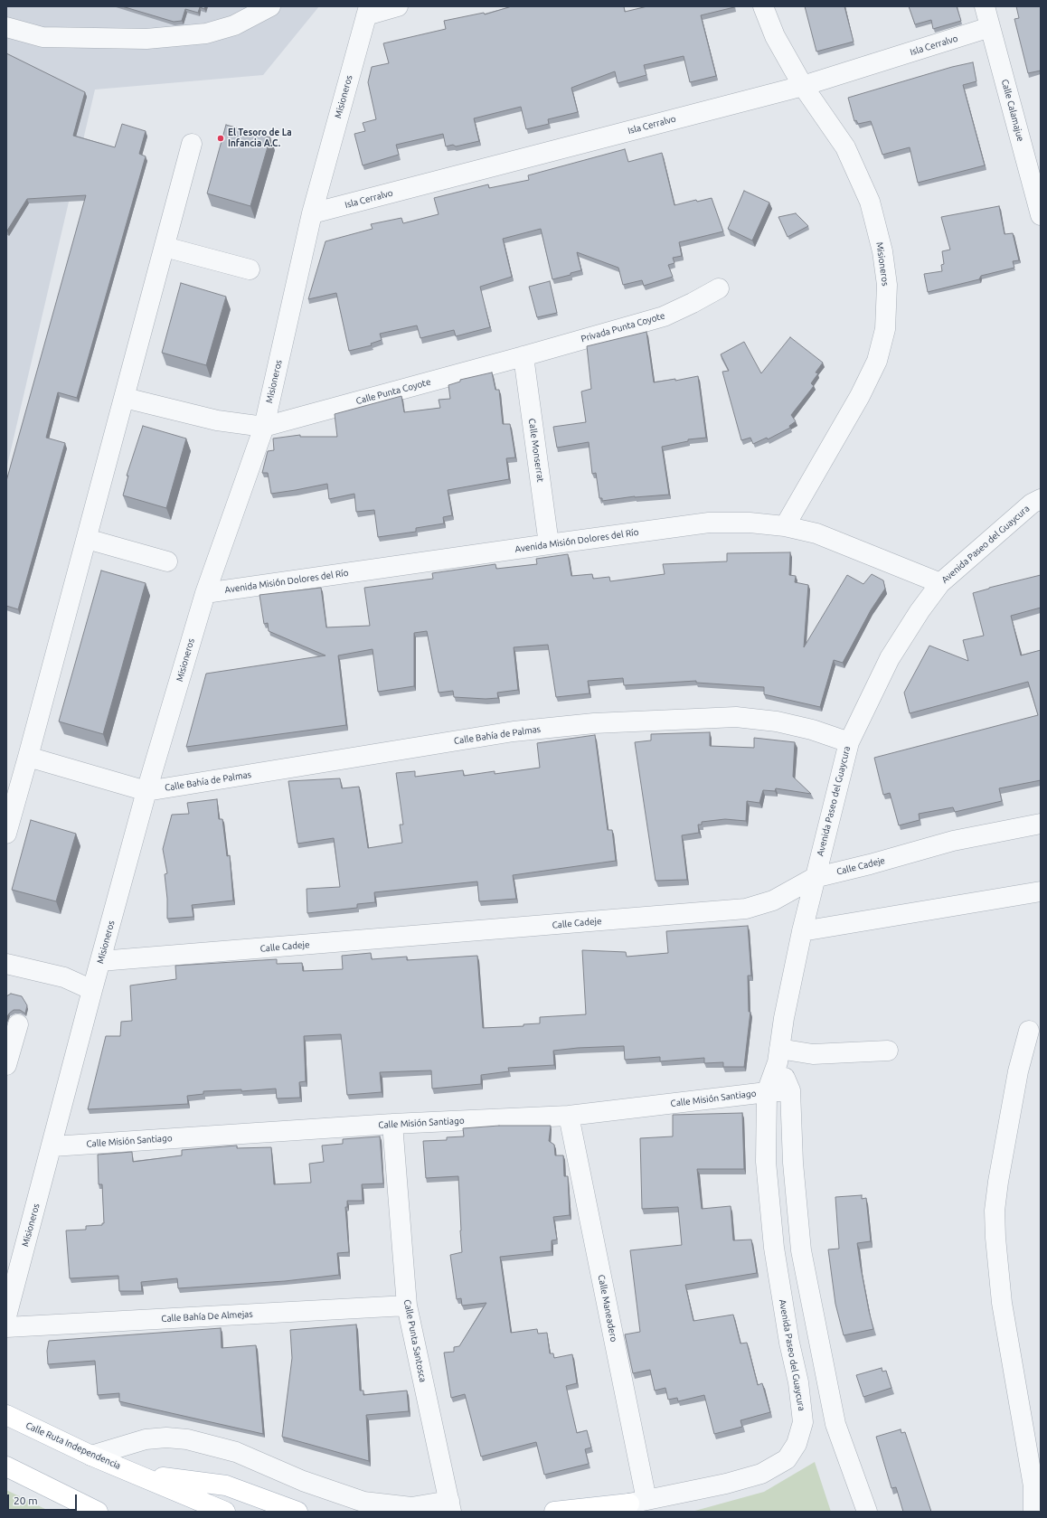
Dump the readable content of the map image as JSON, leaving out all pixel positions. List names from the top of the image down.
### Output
{
  "streets": {
    "main road": ["Calle Ruta Independencia"],
    "street": [
      "Isla Cerralvo",
      "Misioneros",
      "Calle Calamajue",
      "Privada Punta Coyote",
      "Calle Punta Coyote",
      "Calle Monserrat",
      "Avenida Misión Dolores del Río",
      "Avenida Paseo del Guaycura",
      "Calle Bahía de Palmas",
      "Calle Cadeje",
      "Calle Misión Santiago",
      "Calle Maneadero",
      "Calle Bahía De Almejas",
      "Calle Punta Santosca"
    ]
  },
  "crossings": [
    ["Isla Cerralvo", "Misioneros"],
    ["Isla Cerralvo", "Calle Calamajue"],
    ["Misioneros", "Calle Punta Coyote"],
    ["Misioneros", "Avenida Misión Dolores del Río"],
    ["Misioneros", "Calle Bahía de Palmas"],
    ["Misioneros", "Calle Cadeje"],
    ["Misioneros", "Calle Misión Santiago"],
    ["Privada Punta Coyote", "Calle Punta Coyote"],
    ["Privada Punta Coyote", "Calle Monserrat"],
    ["Calle Punta Coyote", "Calle Monserrat"],
    ["Calle Monserrat", "Avenida Misión Dolores del Río"],
    ["Avenida Misión Dolores del Río", "Avenida Paseo del Guaycura"],
    ["Avenida Paseo del Guaycura", "Calle Bahía de Palmas"],
    ["Avenida Paseo del Guaycura", "Calle Cadeje"],
    ["Avenida Paseo del Guaycura", "Calle Misión Santiago"],
    ["Avenida Paseo del Guaycura", "Calle Maneadero"],
    ["Calle Misión Santiago", "Calle Maneadero"],
    ["Calle Misión Santiago", "Calle Punta Santosca"],
    ["Calle Bahía De Almejas", "Calle Punta Santosca"]
  ],
  "places": ["El Tesoro de La Infancia A.C."],
  "scale_bar": "20 m"
}
